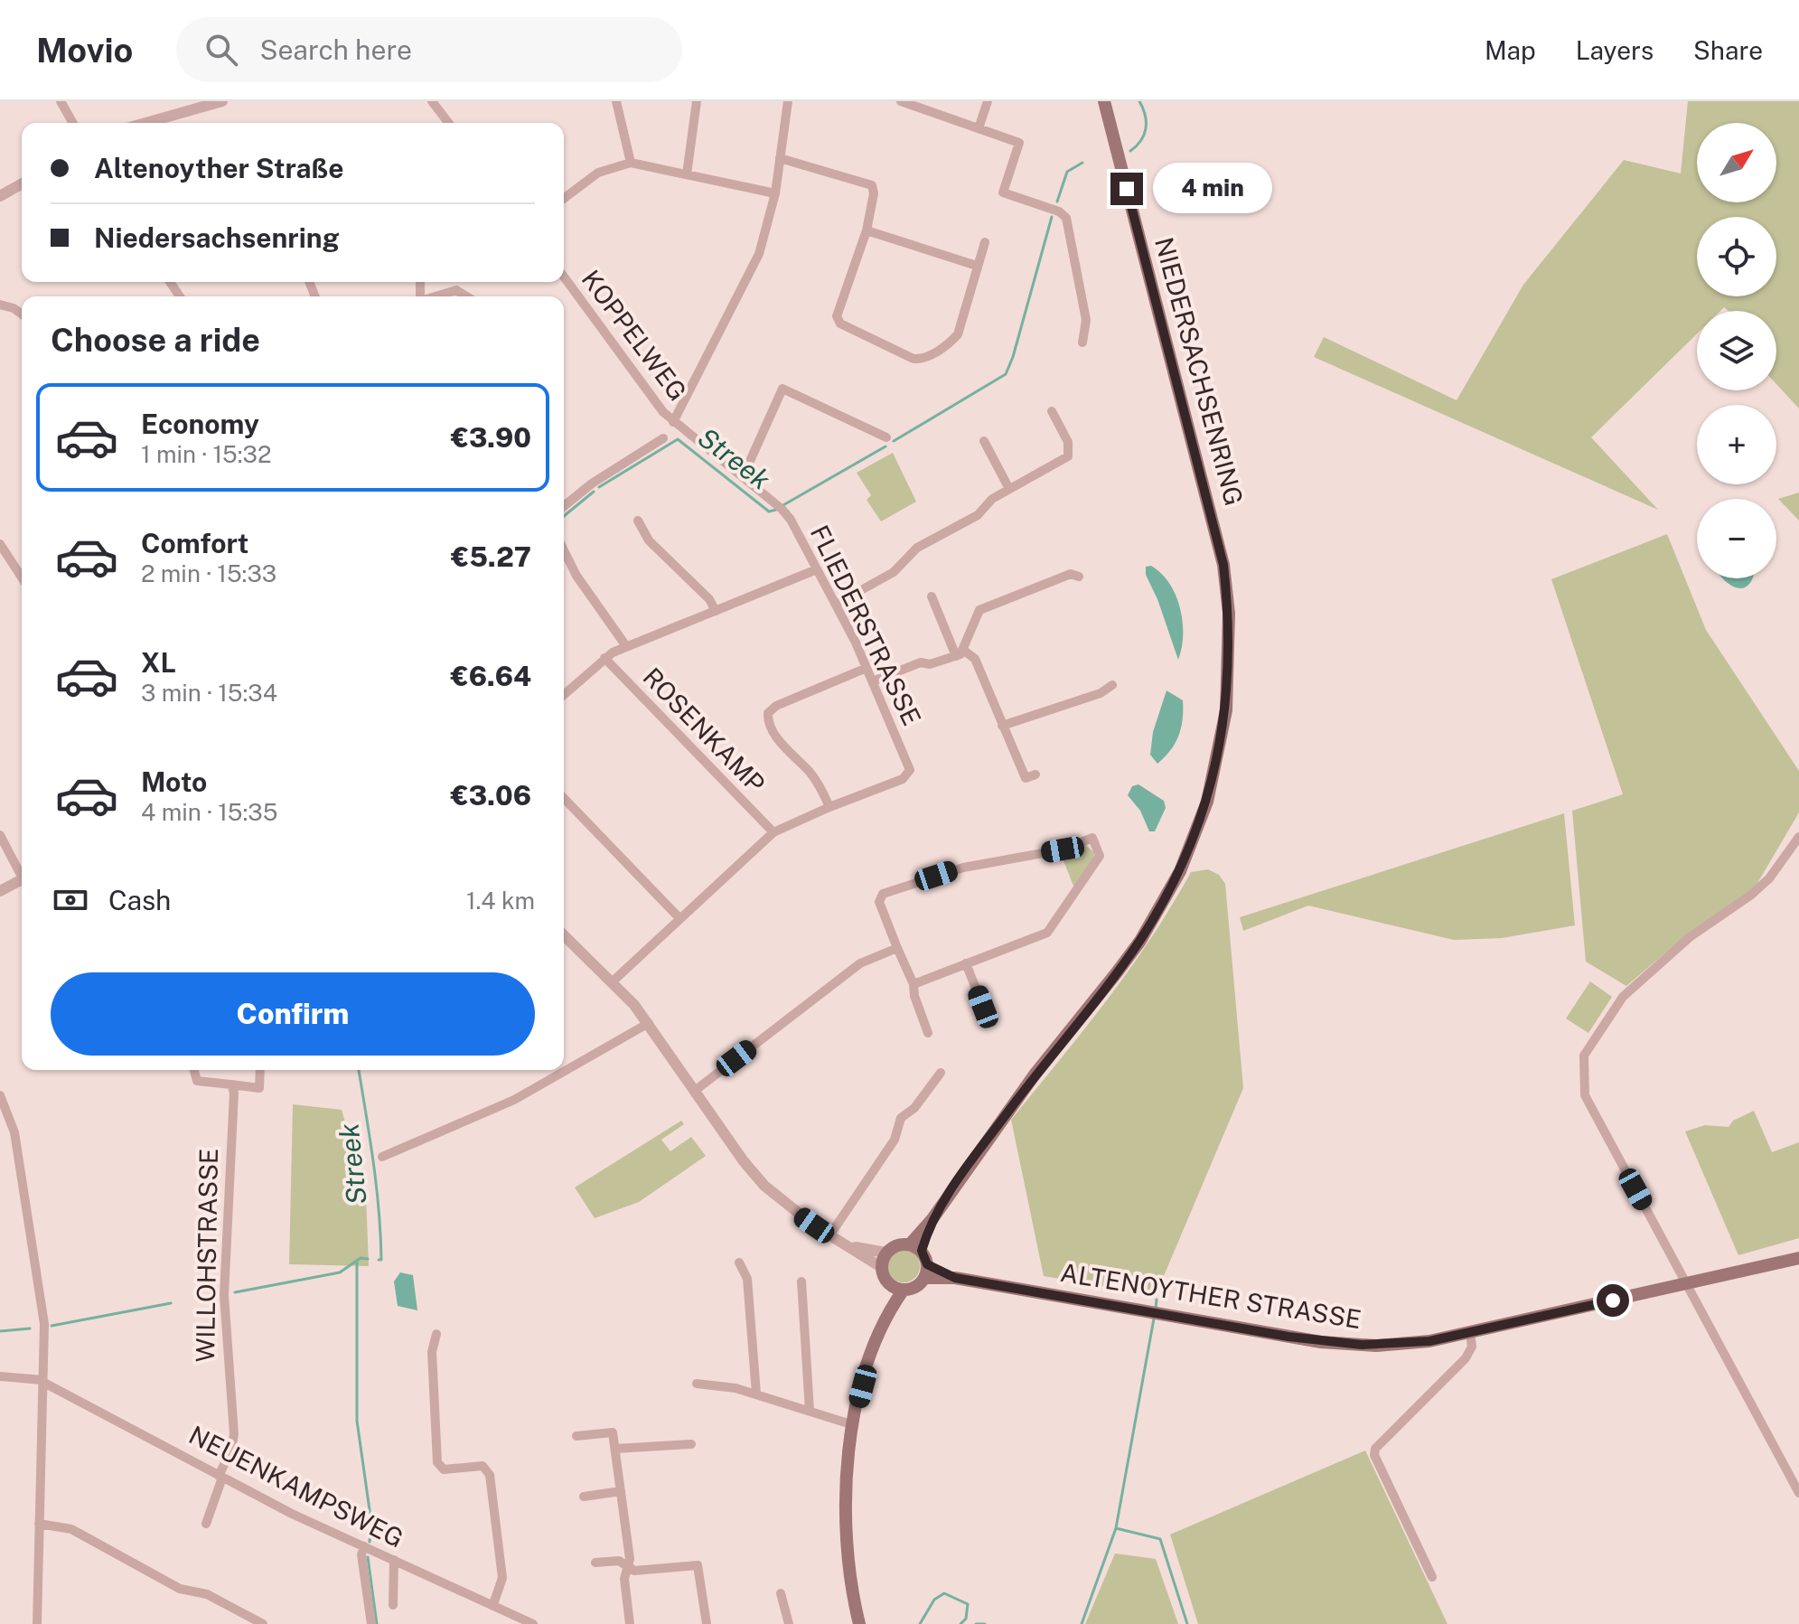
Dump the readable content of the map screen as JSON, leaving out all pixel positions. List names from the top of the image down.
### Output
{
  "streets": {
    "main road": ["NIEDERSACHSENRING", "ALTENOYTHER STRASSE"],
    "street": [
      "KOPPELWEG",
      "FLIEDERSTRASSE",
      "ROSENKAMP",
      "WILLOHSTRASSE",
      "NEUENKAMPSWEG"
    ]
  },
  "crossings": [
    ["KOPPELWEG", "FLIEDERSTRASSE"],
    ["NIEDERSACHSENRING", "ALTENOYTHER STRASSE"],
    ["WILLOHSTRASSE", "NEUENKAMPSWEG"]
  ],
  "water": ["Streek"],
  "north": "top right",
  "page": {
    "header": "Movio",
    "search": "Search here",
    "nav": ["Map", "Layers", "Share"],
    "map_buttons": ["+", "−"],
    "banner": ["Altenoyther Straße", "Niedersachsenring"],
    "bubble": "4 min",
    "heading": "Choose a ride",
    "list": [
      {
        "name": "Economy",
        "note": "1 min · 15:32",
        "value": "€3.90"
      },
      {
        "name": "Comfort",
        "note": "2 min · 15:33",
        "value": "€5.27"
      },
      {
        "name": "XL",
        "note": "3 min · 15:34",
        "value": "€6.64"
      },
      {
        "name": "Moto",
        "note": "4 min · 15:35",
        "value": "€3.06"
      }
    ],
    "pay": ["Cash", "1.4 km"],
    "buttons": "Confirm"
  }
}
